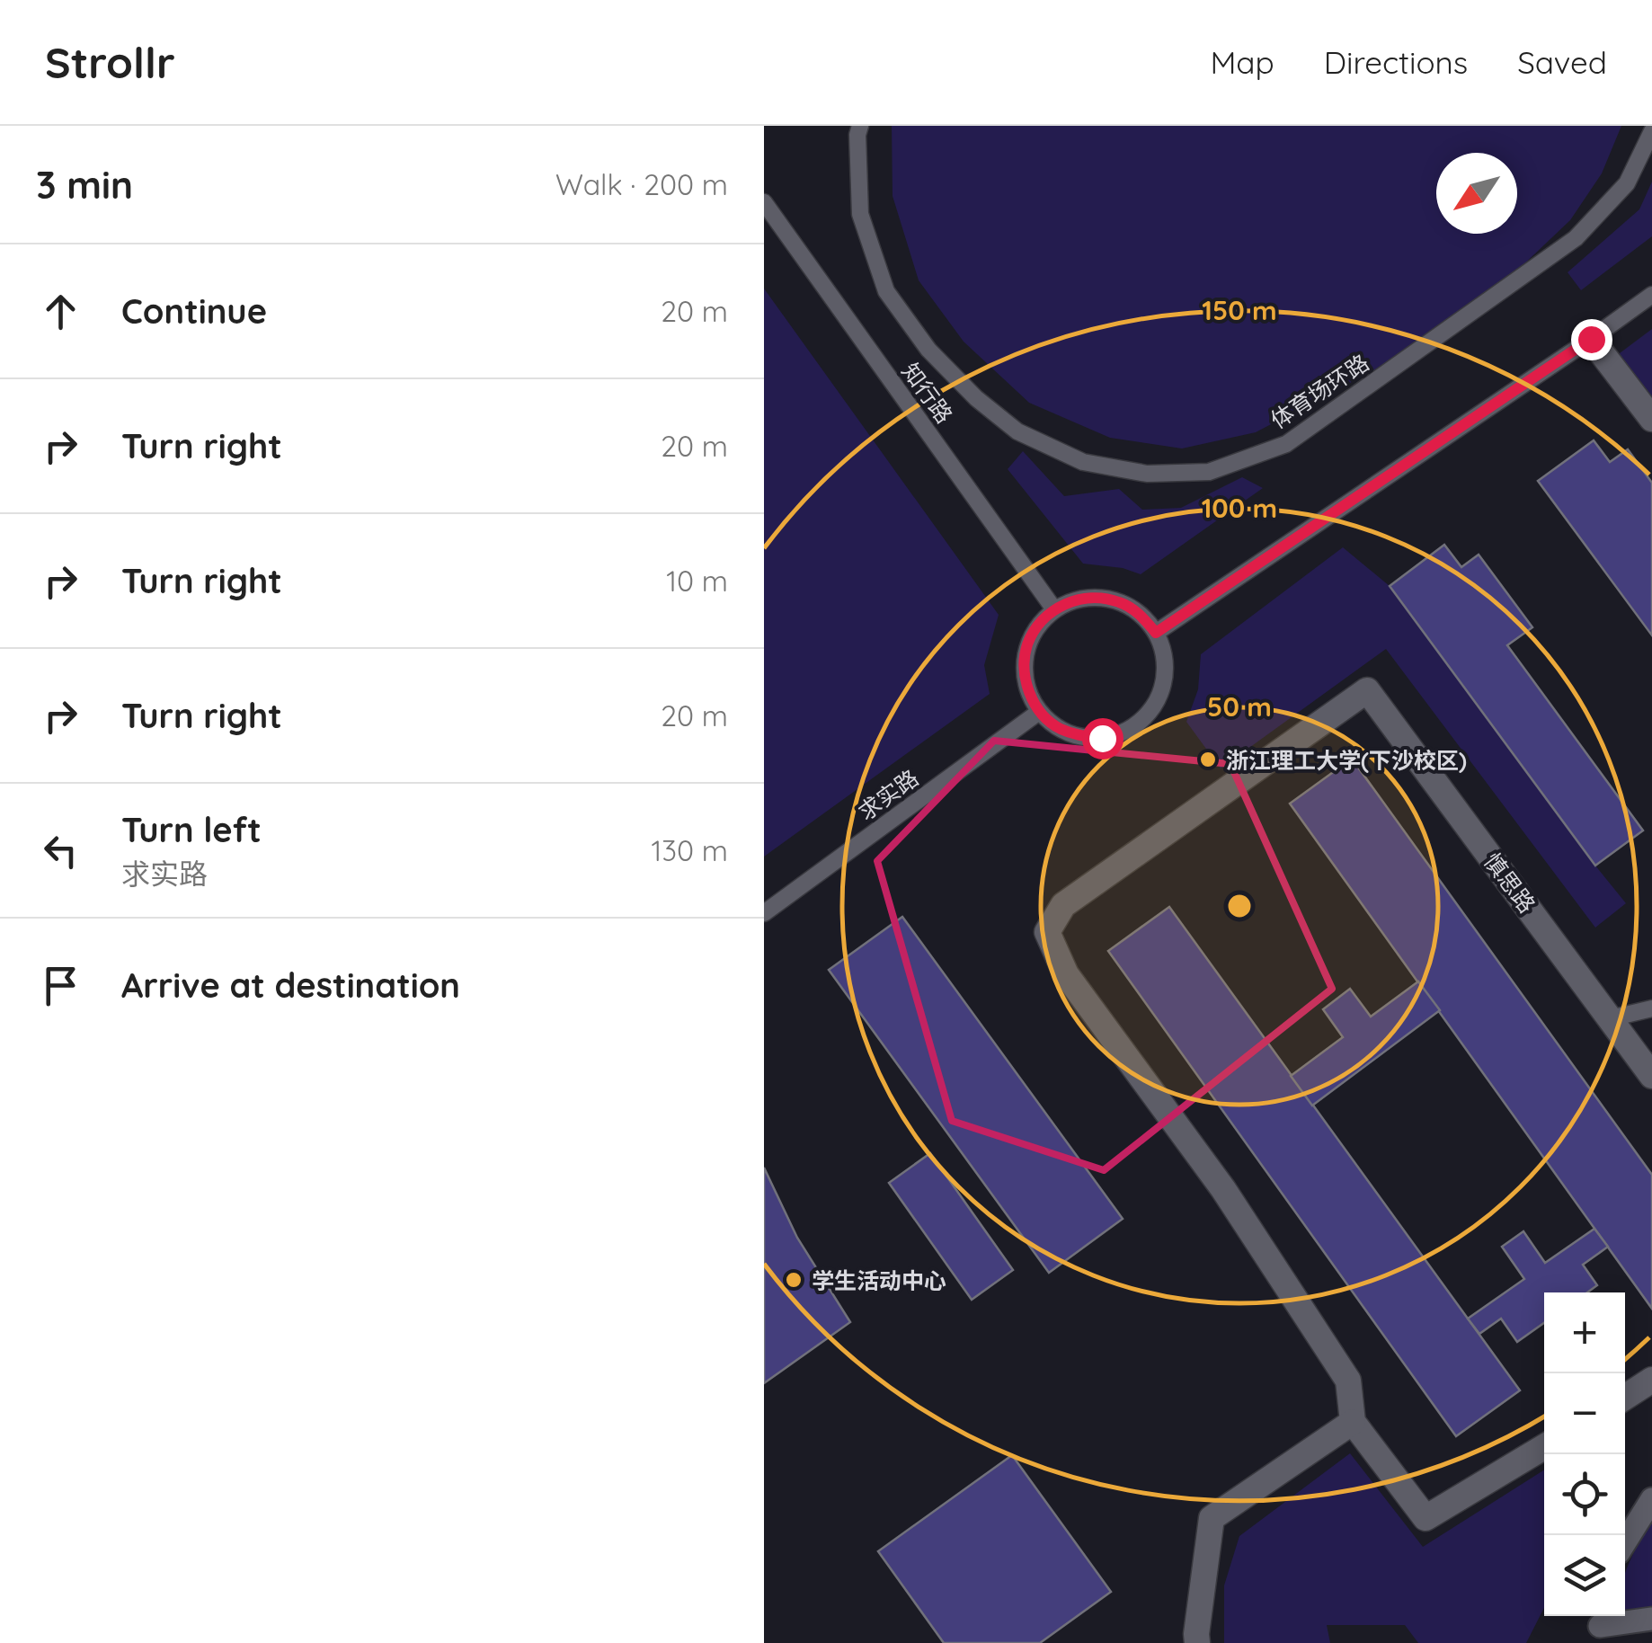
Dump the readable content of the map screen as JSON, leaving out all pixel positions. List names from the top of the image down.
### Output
{
  "streets": {
    "street": ["慎思路"],
    "lane": ["体育场环路", "知行路", "求实路"]
  },
  "crossings": [
    ["知行路", "求实路"]
  ],
  "places": ["浙江理工大学(下沙校区)", "学生活动中心"],
  "north": "bottom left",
  "page": {
    "header": "Strollr",
    "nav": ["Map", "Directions", "Saved"],
    "heading": ["3 min", "Walk · 200 m"],
    "list": [
      ["Continue", "20 m"],
      ["Turn right", "20 m"],
      ["Turn right", "10 m"],
      ["Turn right", "20 m"],
      ["Turn left", "求实路", "130 m"],
      "Arrive at destination"
    ],
    "map_buttons": ["+", "−"]
  },
  "rings": ["150 m", "100 m", "50 m"]
}
